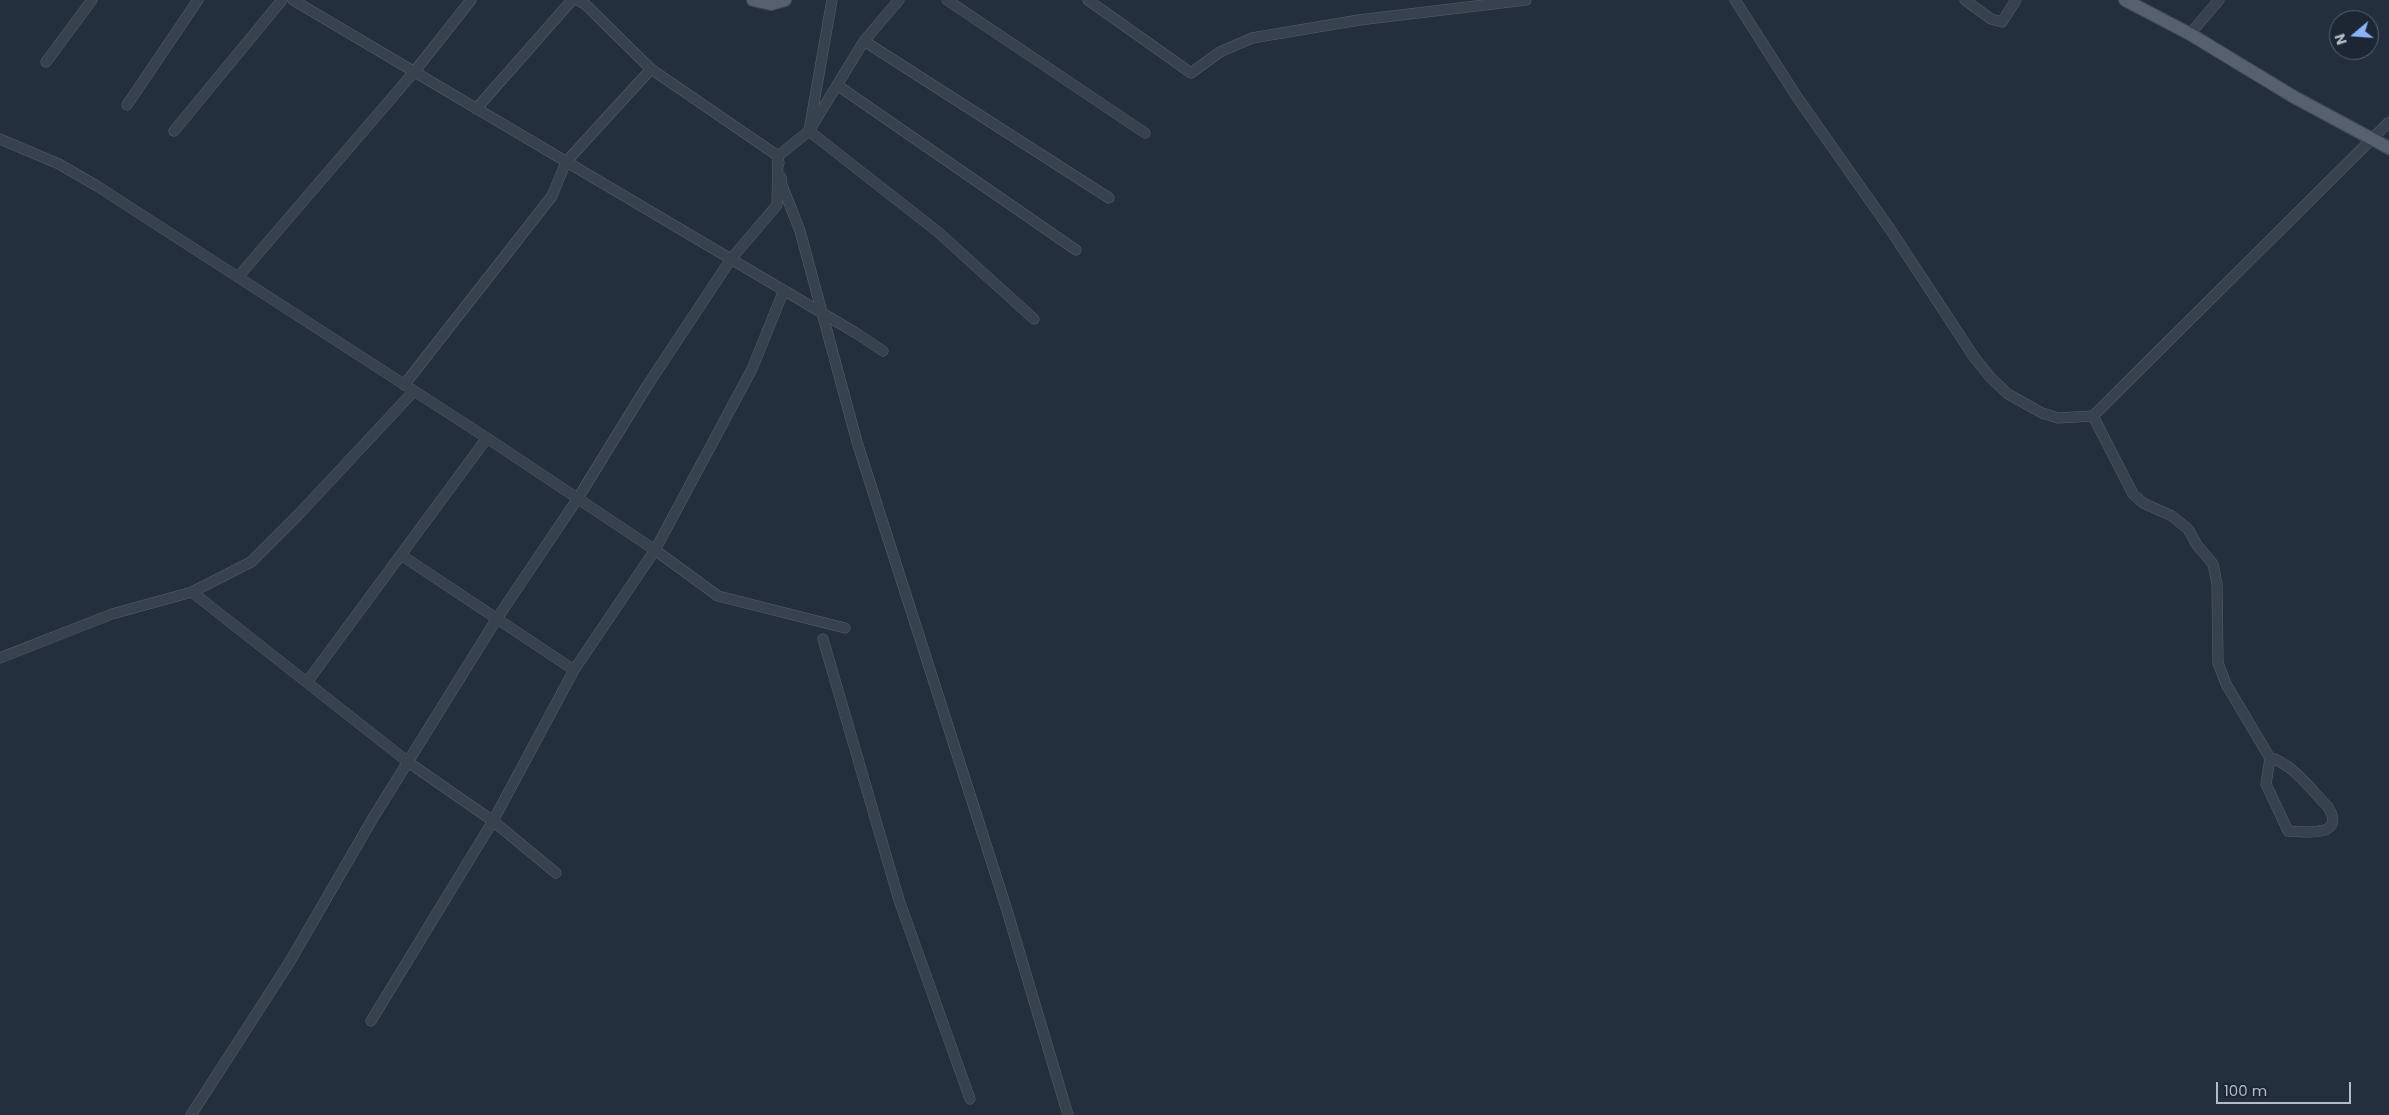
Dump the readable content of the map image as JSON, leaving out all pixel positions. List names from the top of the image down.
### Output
{
  "scale_bar": "100 m",
  "north": "left"
}
